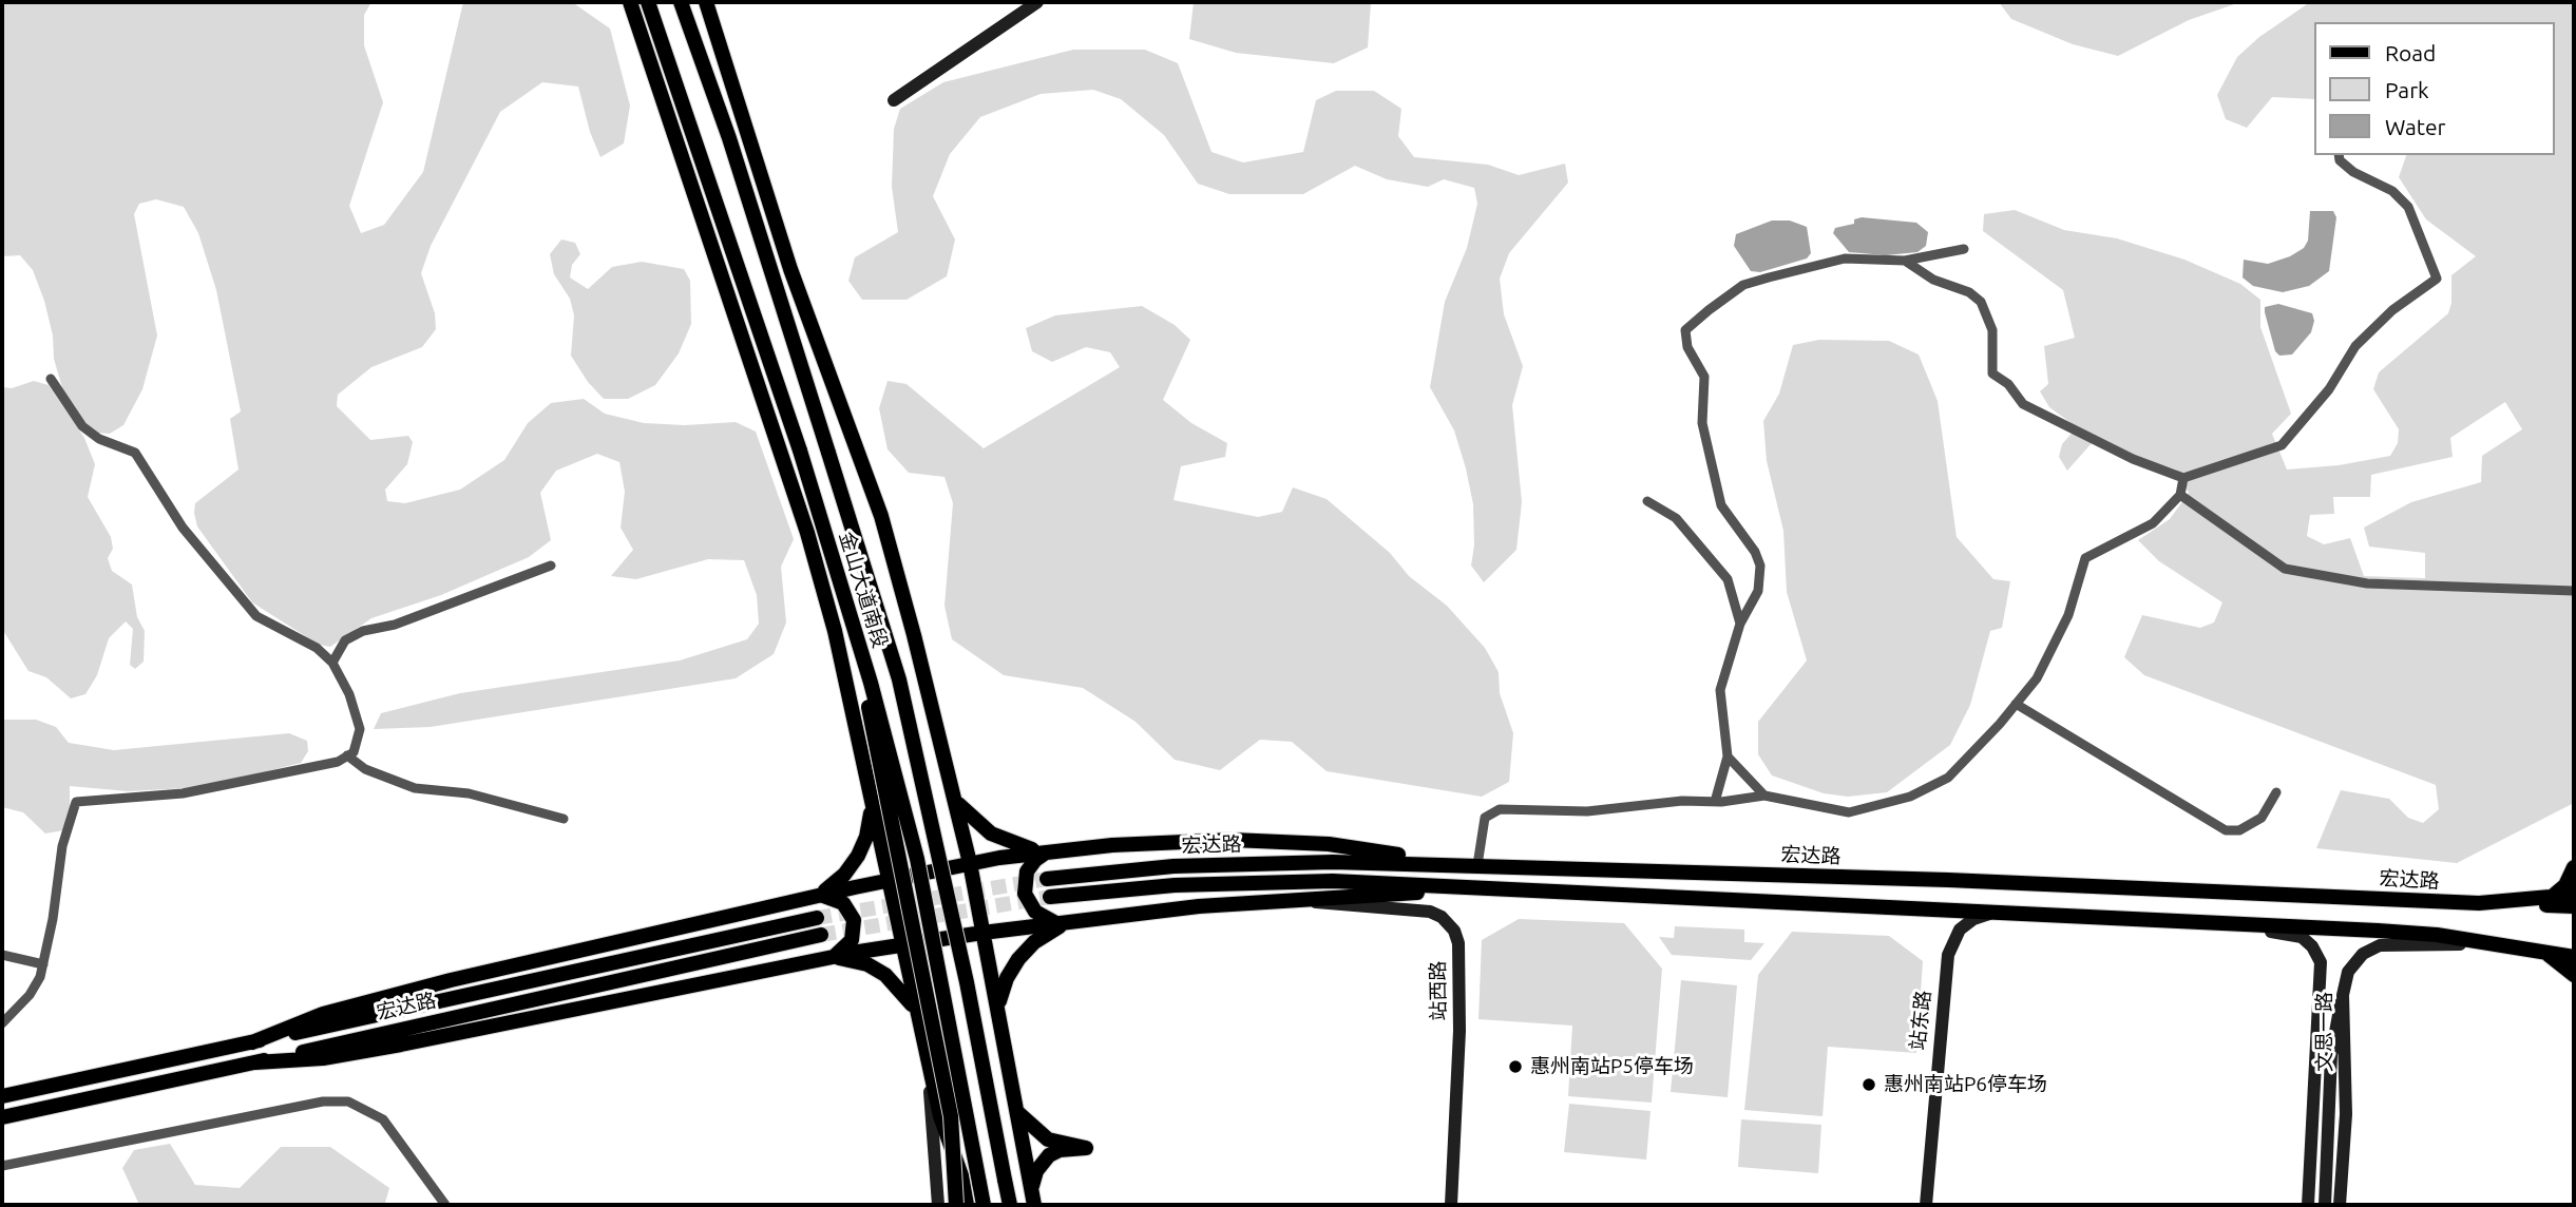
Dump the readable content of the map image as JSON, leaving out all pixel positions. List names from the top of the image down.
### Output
{
  "streets": {
    "main road": ["金山大道南段", "宏达路"],
    "street": ["站西路", "站东路", "文思一路"]
  },
  "crossings": [
    ["宏达路", "站东路"],
    ["宏达路", "文思一路"]
  ],
  "places": ["惠州南站P5停车场", "惠州南站P6停车场"],
  "legend": ["Road", "Park", "Water"]
}
